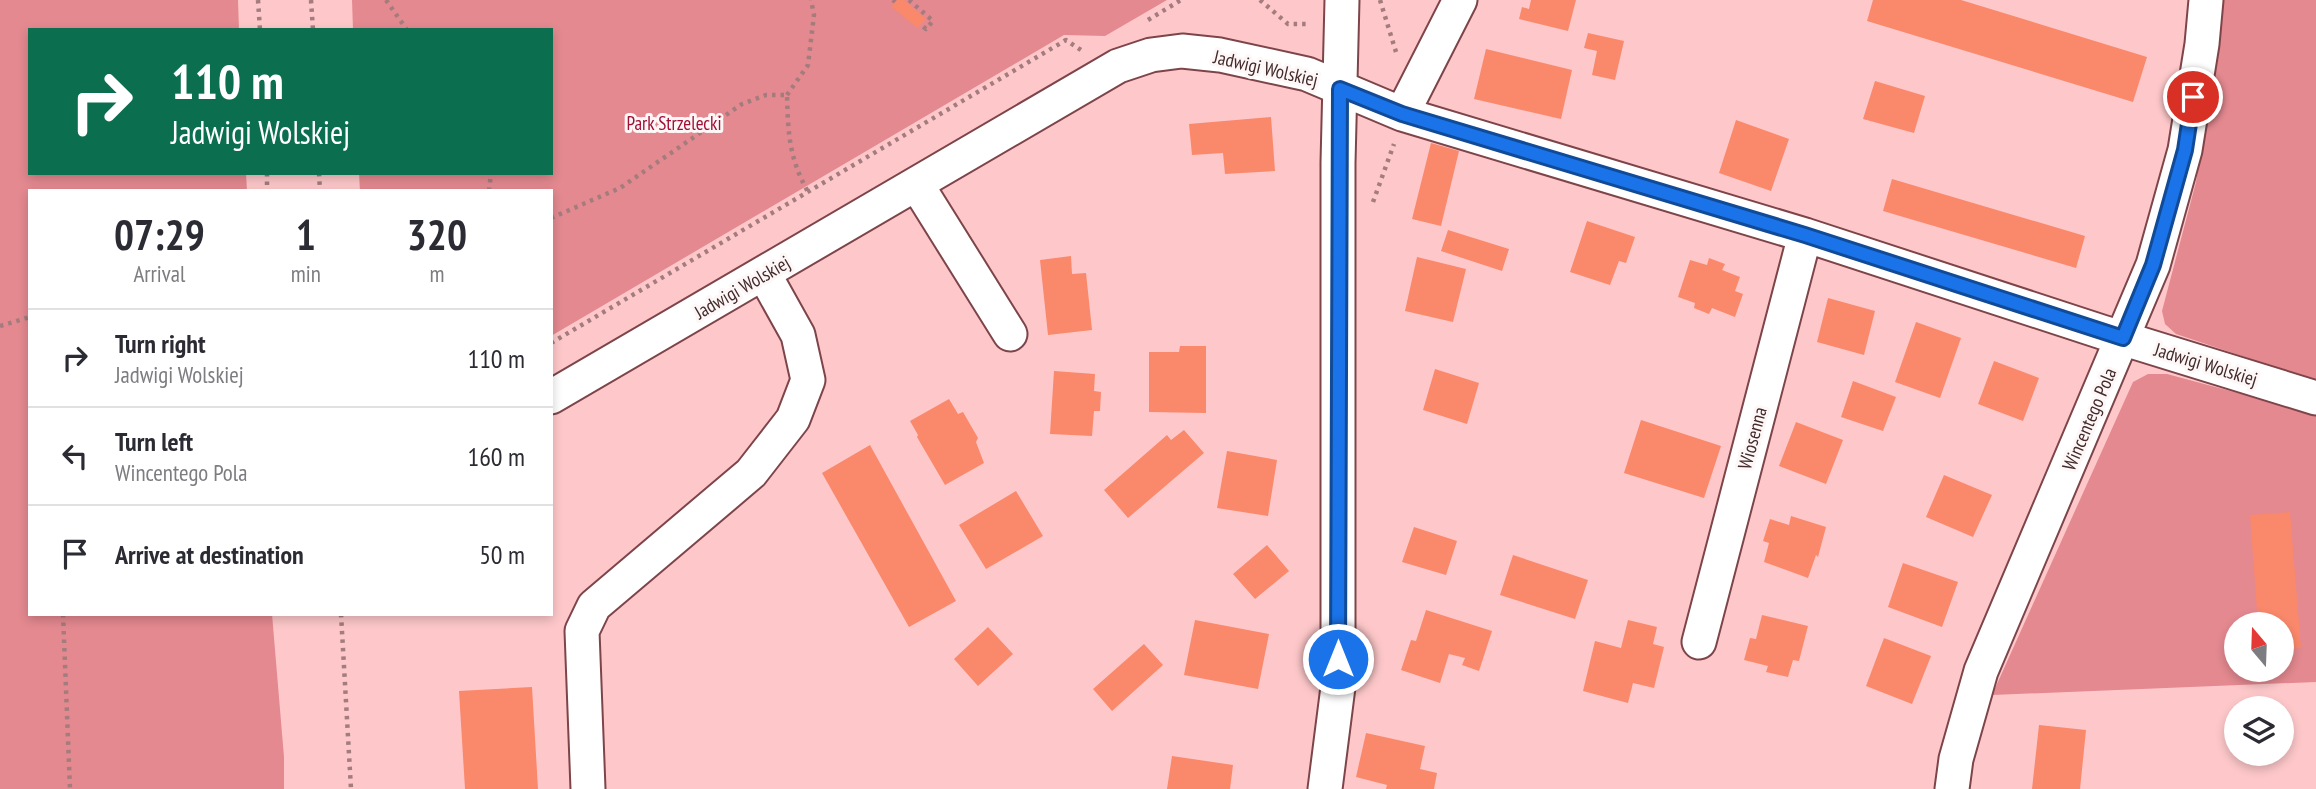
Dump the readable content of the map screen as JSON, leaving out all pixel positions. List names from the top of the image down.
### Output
{
  "streets": {
    "street": ["Jadwigi Wolskiej", "Wincentego Pola", "Wiosenna"]
  },
  "crossings": [
    ["Jadwigi Wolskiej", "Wincentego Pola"],
    ["Jadwigi Wolskiej", "Wiosenna"]
  ],
  "parks": ["Park Strzelecki"],
  "north": "top",
  "page": {
    "turn": ["110 m", "Jadwigi Wolskiej"],
    "eta": [
      "07:29",
      "Arrival",
      "1",
      "min",
      "320",
      "m"
    ],
    "list": [
      {
        "name": "Turn right",
        "note": "Jadwigi Wolskiej",
        "value": "110 m"
      },
      {
        "name": "Turn left",
        "note": "Wincentego Pola",
        "value": "160 m"
      },
      {
        "name": "Arrive at destination",
        "value": "50 m"
      }
    ]
  }
}
